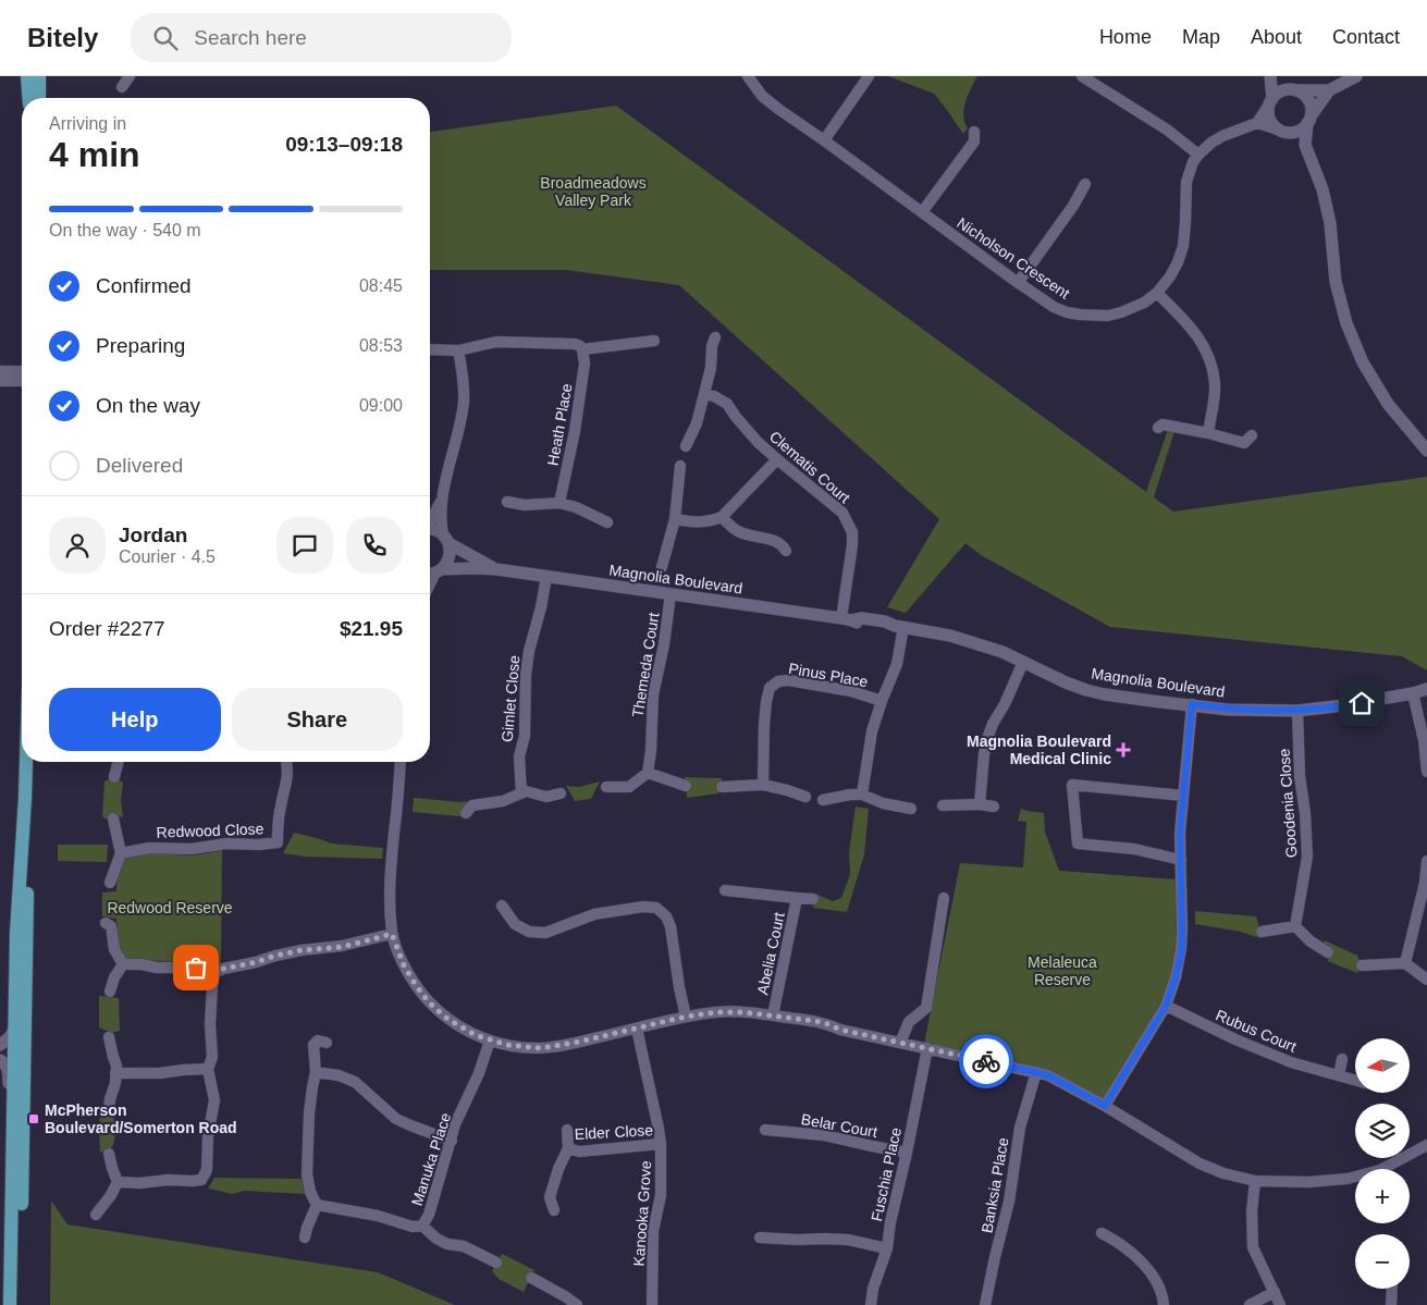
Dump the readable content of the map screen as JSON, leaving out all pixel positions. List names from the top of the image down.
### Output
{
  "streets": {
    "street": [
      "Nicholson Crescent",
      "Heath Place",
      "Clematis Court",
      "Magnolia Boulevard",
      "Themeda Court",
      "Pinus Place",
      "Gimlet Close",
      "Goodenia Close",
      "Redwood Close",
      "Abelia Court",
      "Rubus Court",
      "Belar Court",
      "Elder Close",
      "Manuka Place",
      "Fuschia Place",
      "Banksia Place",
      "Kanooka Grove"
    ]
  },
  "crossings": [
    ["Clematis Court", "Magnolia Boulevard"],
    ["Magnolia Boulevard", "Themeda Court"],
    ["Magnolia Boulevard", "Gimlet Close"],
    ["Magnolia Boulevard", "Goodenia Close"],
    ["Belar Court", "Fuschia Place"],
    ["Elder Close", "Kanooka Grove"]
  ],
  "parks": ["Broadmeadows Valley Park", "Redwood Reserve", "Melaleuca Reserve"],
  "places": {
    "health": ["Magnolia Boulevard Medical Clinic"],
    "transit": ["McPherson Boulevard/Somerton Road"]
  },
  "north": "left",
  "page": {
    "header": "Bitely",
    "search": "Search here",
    "nav": [
      "Home",
      "Map",
      "About",
      "Contact"
    ],
    "heading": ["4 min", "Arriving in", "09:13–09:18"],
    "panel": [
      "Jordan",
      "Courier · 4.5",
      "Order #2277",
      "$21.95"
    ],
    "bar": "On the way · 540 m",
    "list": [
      ["Confirmed", "08:45"],
      ["Preparing", "08:53"],
      ["On the way", "09:00"],
      "Delivered"
    ],
    "buttons": ["Help", "Share"],
    "map_buttons": ["+", "−"]
  }
}
